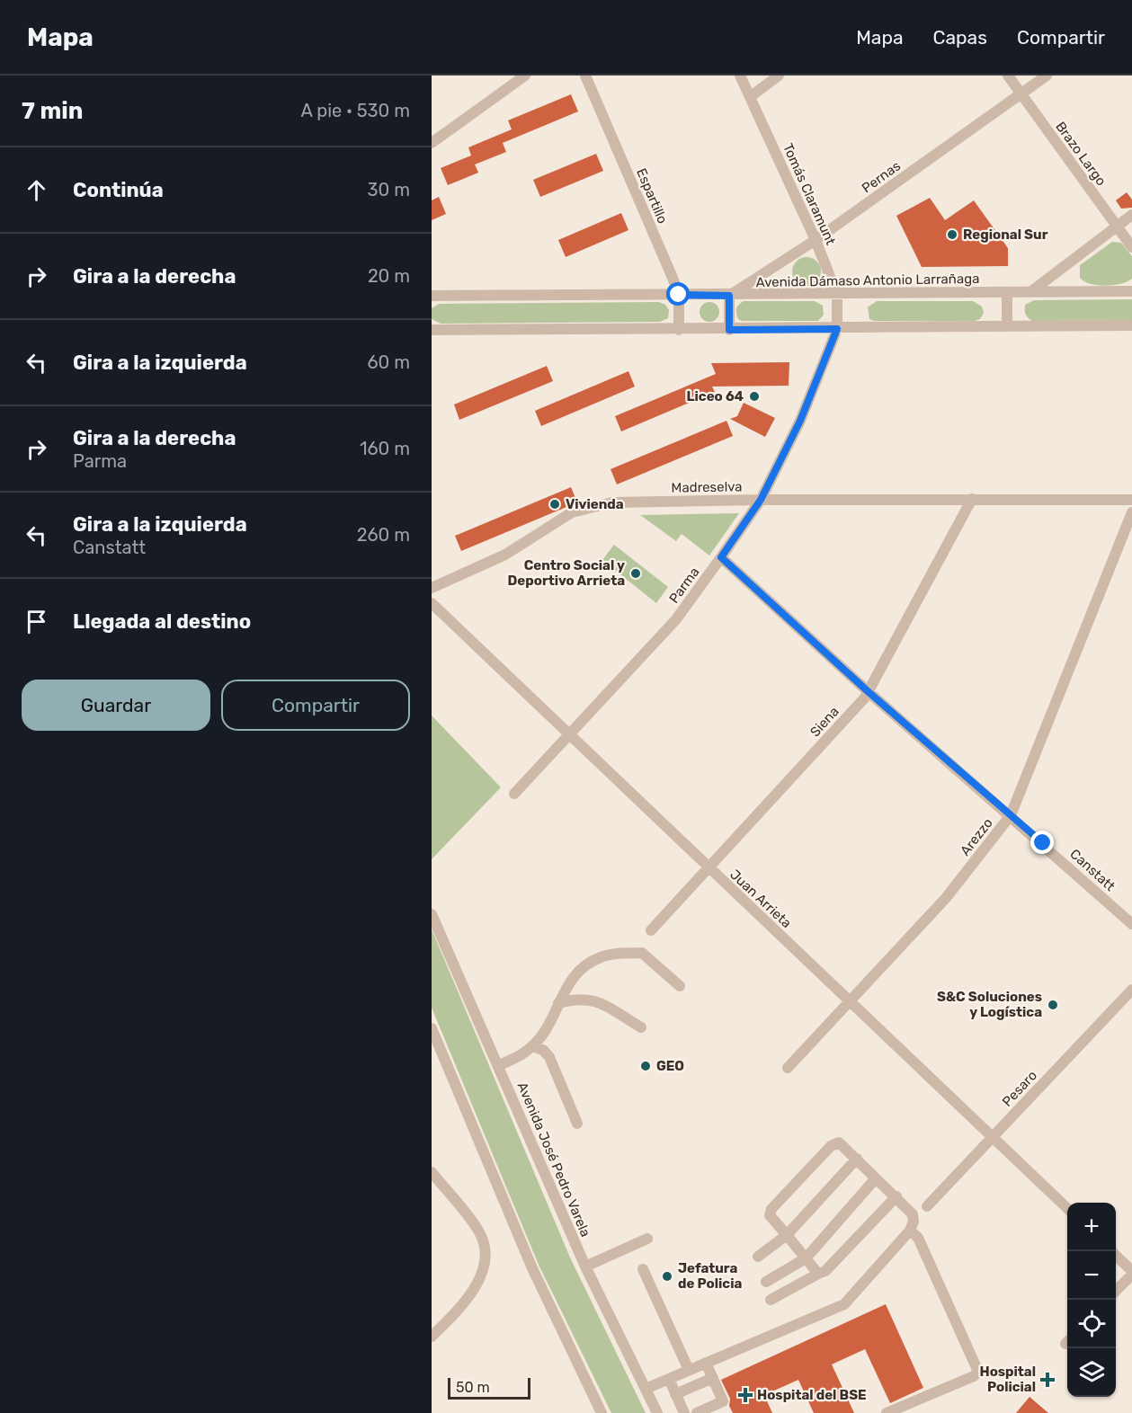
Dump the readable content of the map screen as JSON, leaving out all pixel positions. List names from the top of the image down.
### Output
{
  "streets": {
    "street": [
      "Brazo Largo",
      "Pernas",
      "Tomás Claramunt",
      "Espartillo",
      "Avenida Dámaso Antonio Larrañaga",
      "Madreselva",
      "Parma",
      "Siena",
      "Arezzo",
      "Canstatt",
      "Juan Arrieta",
      "Pesaro",
      "Avenida José Pedro Varela"
    ]
  },
  "crossings": [
    ["Brazo Largo", "Pernas"],
    ["Pernas", "Tomás Claramunt"],
    ["Pernas", "Avenida Dámaso Antonio Larrañaga"],
    ["Tomás Claramunt", "Avenida Dámaso Antonio Larrañaga"],
    ["Tomás Claramunt", "Parma"],
    ["Espartillo", "Avenida Dámaso Antonio Larrañaga"],
    ["Madreselva", "Parma"],
    ["Madreselva", "Siena"],
    ["Parma", "Canstatt"],
    ["Parma", "Juan Arrieta"],
    ["Siena", "Canstatt"],
    ["Siena", "Juan Arrieta"],
    ["Arezzo", "Canstatt"],
    ["Arezzo", "Juan Arrieta"],
    ["Juan Arrieta", "Pesaro"]
  ],
  "places": {
    "other": [
      "Regional Sur",
      "Liceo 64",
      "Vivienda",
      "Centro Social y Deportivo Arrieta",
      "S&C Soluciones y Logística",
      "GEO",
      "Jefatura de Policia"
    ],
    "health": ["Hospital Policial", "Hospital del BSE"]
  },
  "scale_bar": "50 m",
  "page": {
    "header": "Mapa",
    "nav": ["Mapa", "Capas", "Compartir"],
    "heading": ["7 min", "A pie · 530 m"],
    "list": [
      ["Continúa", "30 m"],
      ["Gira a la derecha", "20 m"],
      ["Gira a la izquierda", "60 m"],
      ["Gira a la derecha", "Parma", "160 m"],
      ["Gira a la izquierda", "Canstatt", "260 m"],
      "Llegada al destino"
    ],
    "buttons": ["Guardar", "Compartir"],
    "map_buttons": ["+", "−"],
    "scale": "50 m"
  }
}
